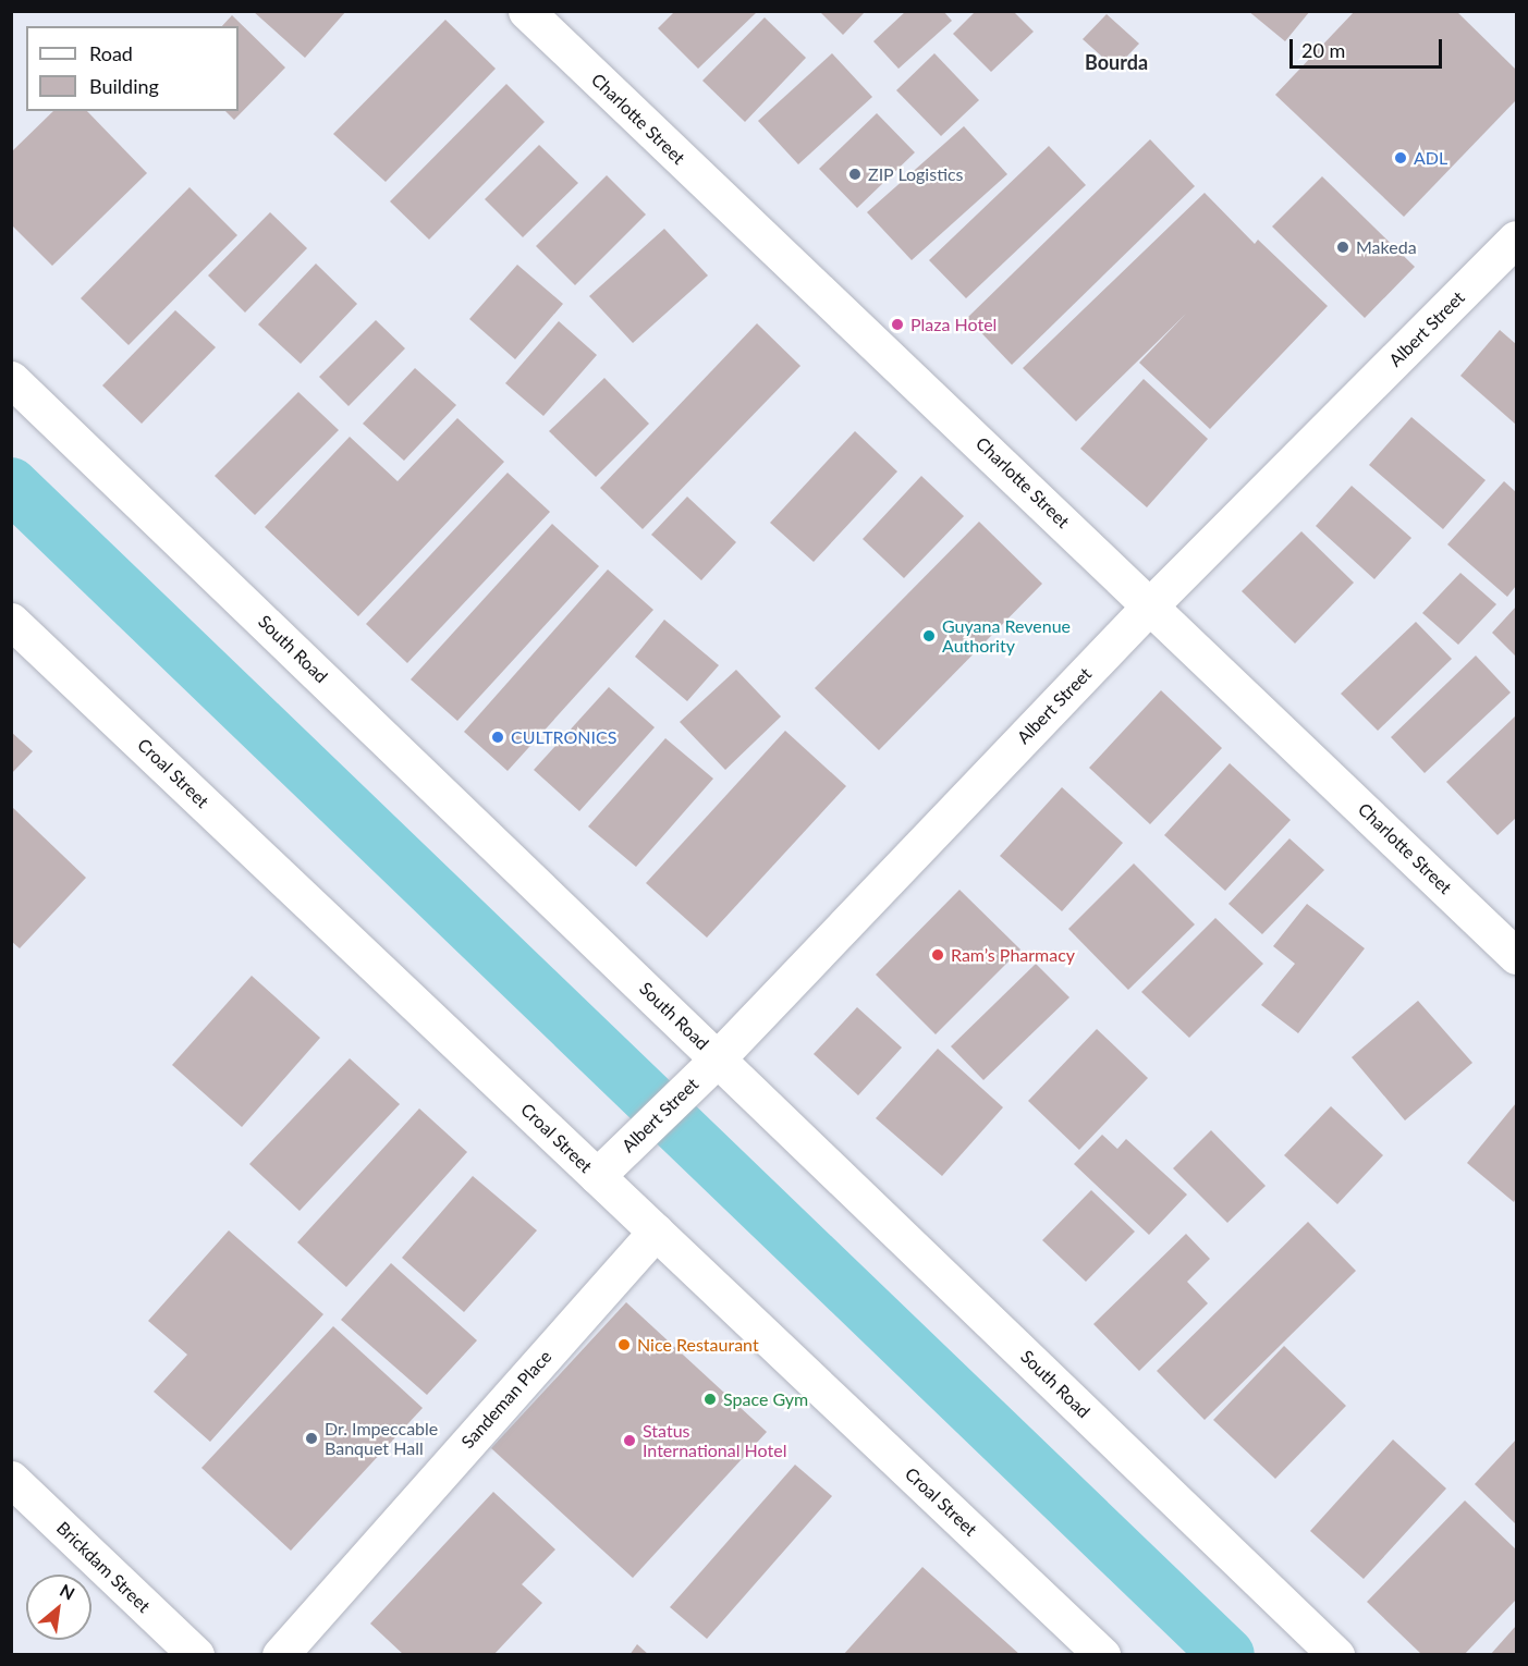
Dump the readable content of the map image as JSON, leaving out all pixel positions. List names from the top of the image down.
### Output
{
  "streets": {
    "street": [
      "Charlotte Street",
      "Albert Street",
      "South Road",
      "Croal Street",
      "Sandeman Place",
      "Brickdam Street"
    ]
  },
  "crossings": [
    ["Charlotte Street", "Albert Street"],
    ["Albert Street", "South Road"],
    ["Albert Street", "Croal Street"],
    ["Croal Street", "Sandeman Place"]
  ],
  "districts": ["Bourda"],
  "places": [
    "ADL",
    "ZIP Logistics",
    "Makeda",
    "Plaza Hotel",
    "Guyana Revenue Authority",
    "CULTRONICS",
    "Ram’s Pharmacy",
    "Nice Restaurant",
    "Space Gym",
    "Dr. Impeccable Banquet Hall",
    "Status International Hotel"
  ],
  "legend": ["Road", "Building"],
  "scale_bar": "20 m",
  "north": "top right"
}
